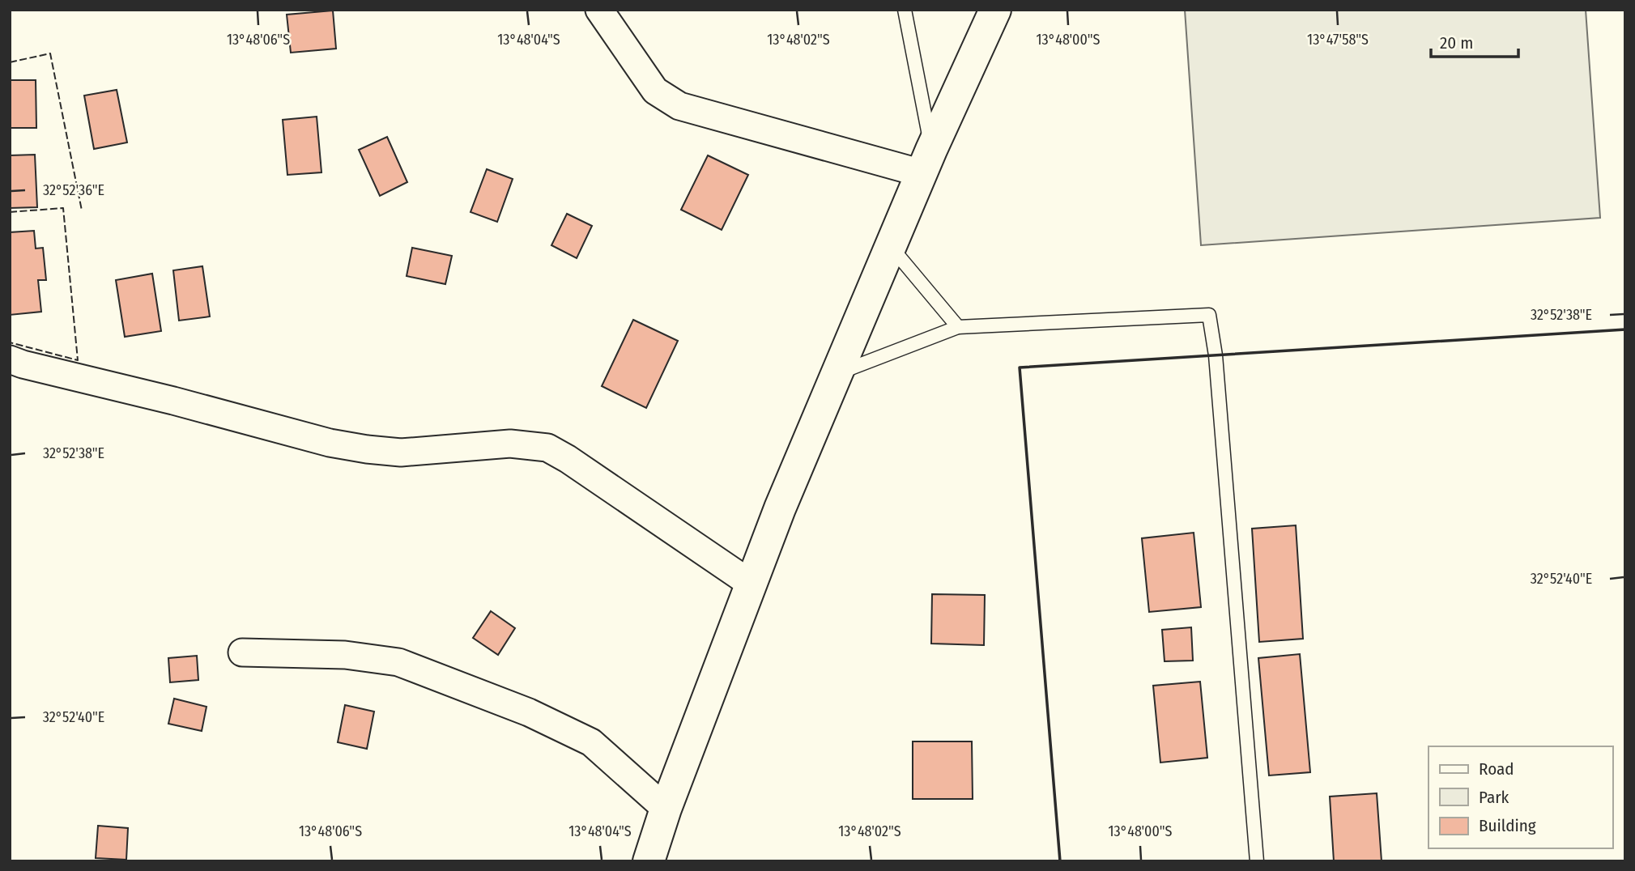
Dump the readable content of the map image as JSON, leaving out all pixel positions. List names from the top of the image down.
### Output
{
  "legend": ["Road", "Park", "Building"],
  "scale_bar": "20 m",
  "coordinates": [
    "13°48'06\"S",
    "13°48'04\"S",
    "13°48'02\"S",
    "13°48'00\"S",
    "13°47'58\"S",
    "32°52'36\"E",
    "32°52'38\"E",
    "32°52'40\"E"
  ]
}
